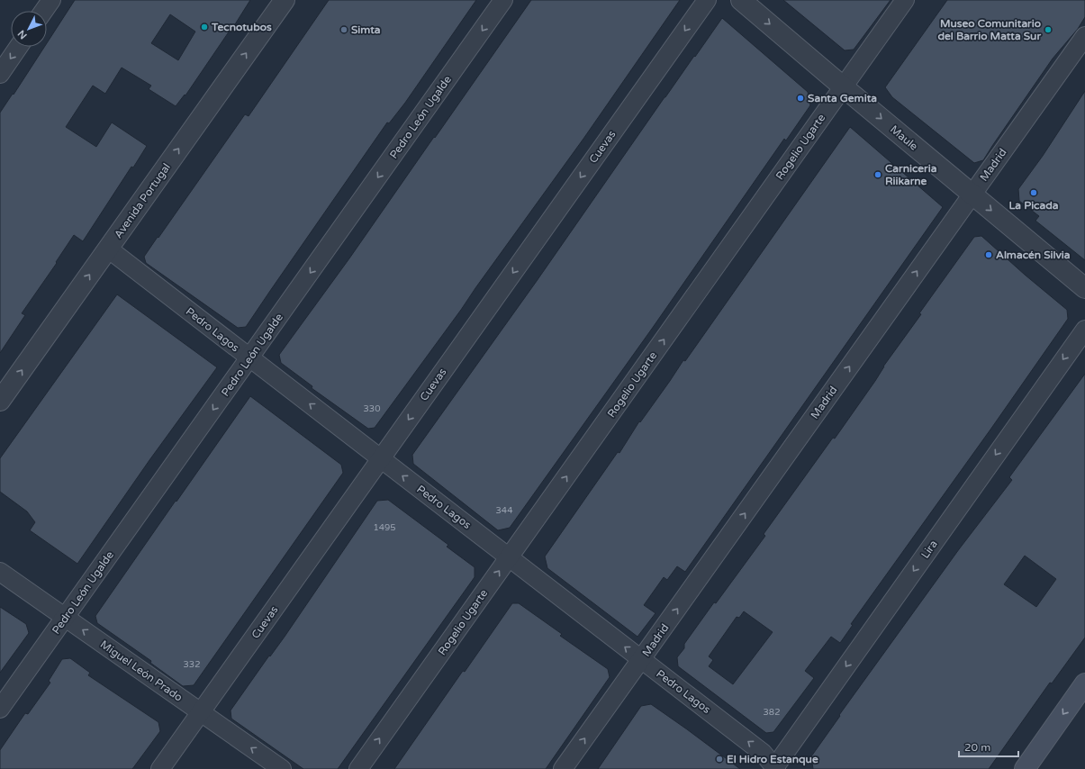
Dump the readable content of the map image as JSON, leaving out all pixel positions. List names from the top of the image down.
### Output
{
  "streets": {
    "street": [
      "Pedro León Ugalde",
      "Maule",
      "Cuevas",
      "Rogelio Ugarte",
      "Madrid",
      "Avenida Portugal",
      "Pedro Lagos",
      "Lira",
      "Miguel León Prado"
    ]
  },
  "crossings": [
    ["Pedro León Ugalde", "Pedro Lagos"],
    ["Pedro León Ugalde", "Miguel León Prado"],
    ["Maule", "Rogelio Ugarte"],
    ["Maule", "Madrid"],
    ["Cuevas", "Pedro Lagos"],
    ["Cuevas", "Miguel León Prado"],
    ["Rogelio Ugarte", "Pedro Lagos"],
    ["Madrid", "Pedro Lagos"],
    ["Avenida Portugal", "Pedro Lagos"],
    ["Pedro Lagos", "Lira"]
  ],
  "one_way": [
    "Pedro León Ugalde",
    "Maule",
    "Cuevas",
    "Rogelio Ugarte",
    "Madrid",
    "Avenida Portugal",
    "Pedro Lagos",
    "Lira",
    "Miguel León Prado"
  ],
  "places": [
    "Tecnotubos",
    "Simta",
    "Museo Comunitario del Barrio Matta Sur",
    "Santa Gemita",
    "Carniceria Riikarne",
    "La Picada",
    "Almacén Silvia",
    "El Hidro Estanque"
  ],
  "house_numbers": [
    "330",
    "344",
    "1495",
    "332",
    "382"
  ],
  "scale_bar": "20 m",
  "north": "bottom left"
}
